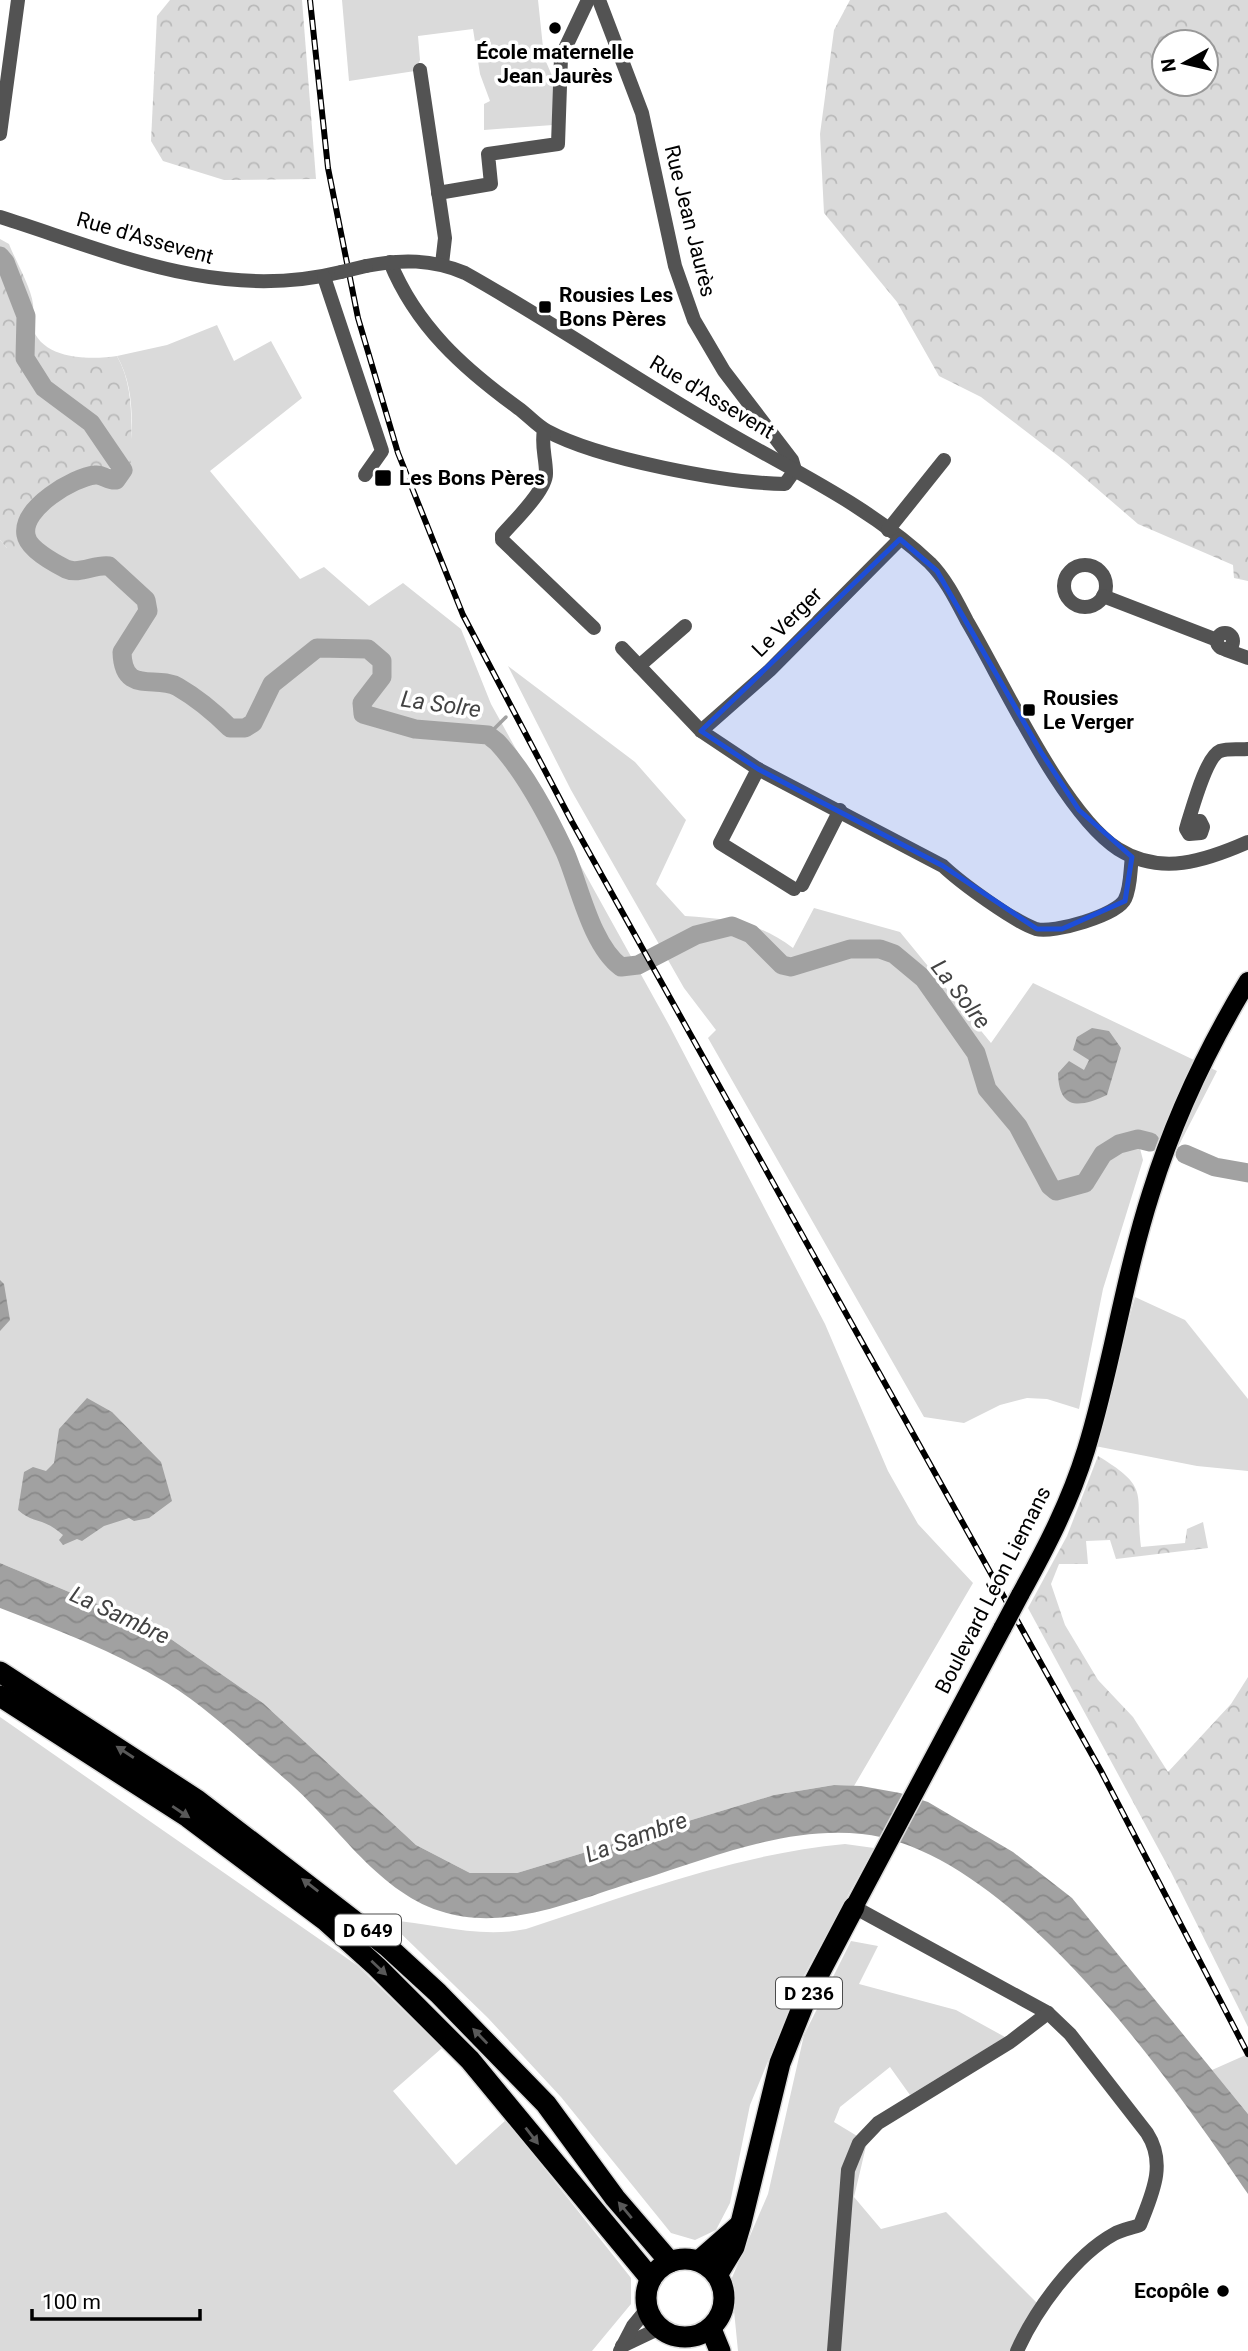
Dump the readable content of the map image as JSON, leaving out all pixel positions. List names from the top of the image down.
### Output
{
  "streets": {
    "highway": ["Boulevard Léon Liemans", "D 649", "D 236"],
    "street": ["Rue Jean Jaurès", "Rue d'Assevent", "Le Verger"]
  },
  "crossings": [
    ["Rue Jean Jaurès", "Rue d'Assevent"],
    ["Rue d'Assevent", "Le Verger"],
    ["Boulevard Léon Liemans", "D 236"],
    ["D 649", "D 236"]
  ],
  "water": ["La Solre", "La Sambre"],
  "places": {
    "other": ["École maternelle Jean Jaurès", "Ecopôle"],
    "transit": ["Rousies Les Bons Pères", "Les Bons Pères", "Rousies Le Verger"]
  },
  "scale_bar": "100 m",
  "north": "left"
}
